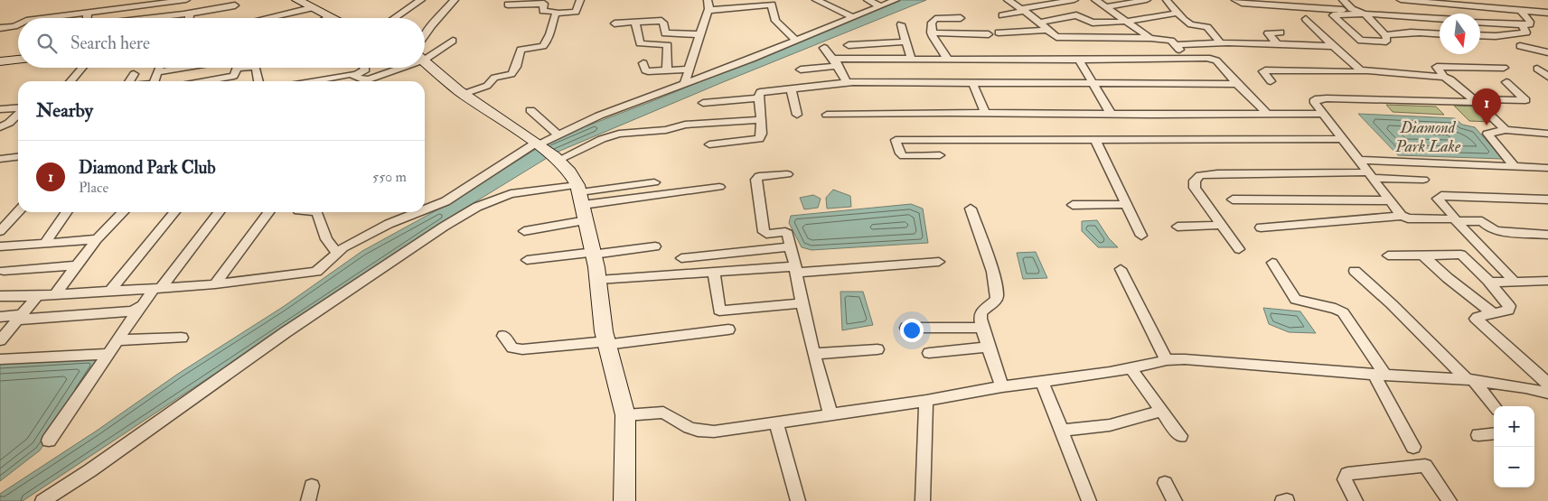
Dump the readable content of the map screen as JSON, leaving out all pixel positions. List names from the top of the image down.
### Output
{
  "water": ["Diamond Park Lake"],
  "north": "bottom",
  "page": {
    "search": "Search here",
    "heading": "Nearby",
    "pins": "1",
    "list": [
      {
        "mark": "1",
        "name": "Diamond Park Club",
        "note": "Place",
        "value": "550 m"
      }
    ],
    "map_buttons": ["+", "−"]
  }
}
